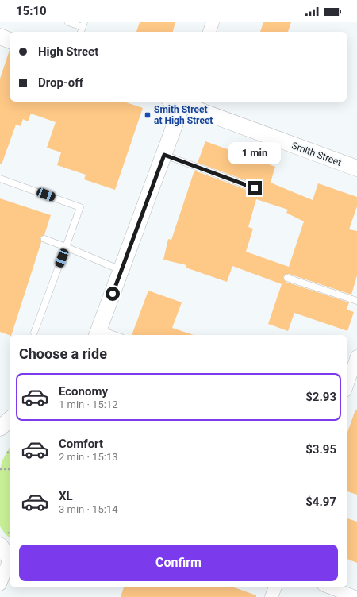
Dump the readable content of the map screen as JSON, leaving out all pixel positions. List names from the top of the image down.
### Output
{
  "streets": {
    "street": ["Smith Street"]
  },
  "places": {
    "transit": ["Smith Street at High Street"]
  },
  "page": {
    "status": "15:10",
    "banner": ["High Street", "Drop-off"],
    "bubble": "1 min",
    "heading": "Choose a ride",
    "list": [
      {
        "name": "Economy",
        "note": "1 min · 15:12",
        "value": "$2.93"
      },
      {
        "name": "Comfort",
        "note": "2 min · 15:13",
        "value": "$3.95"
      },
      {
        "name": "XL",
        "note": "3 min · 15:14",
        "value": "$4.97"
      }
    ],
    "buttons": "Confirm"
  }
}
